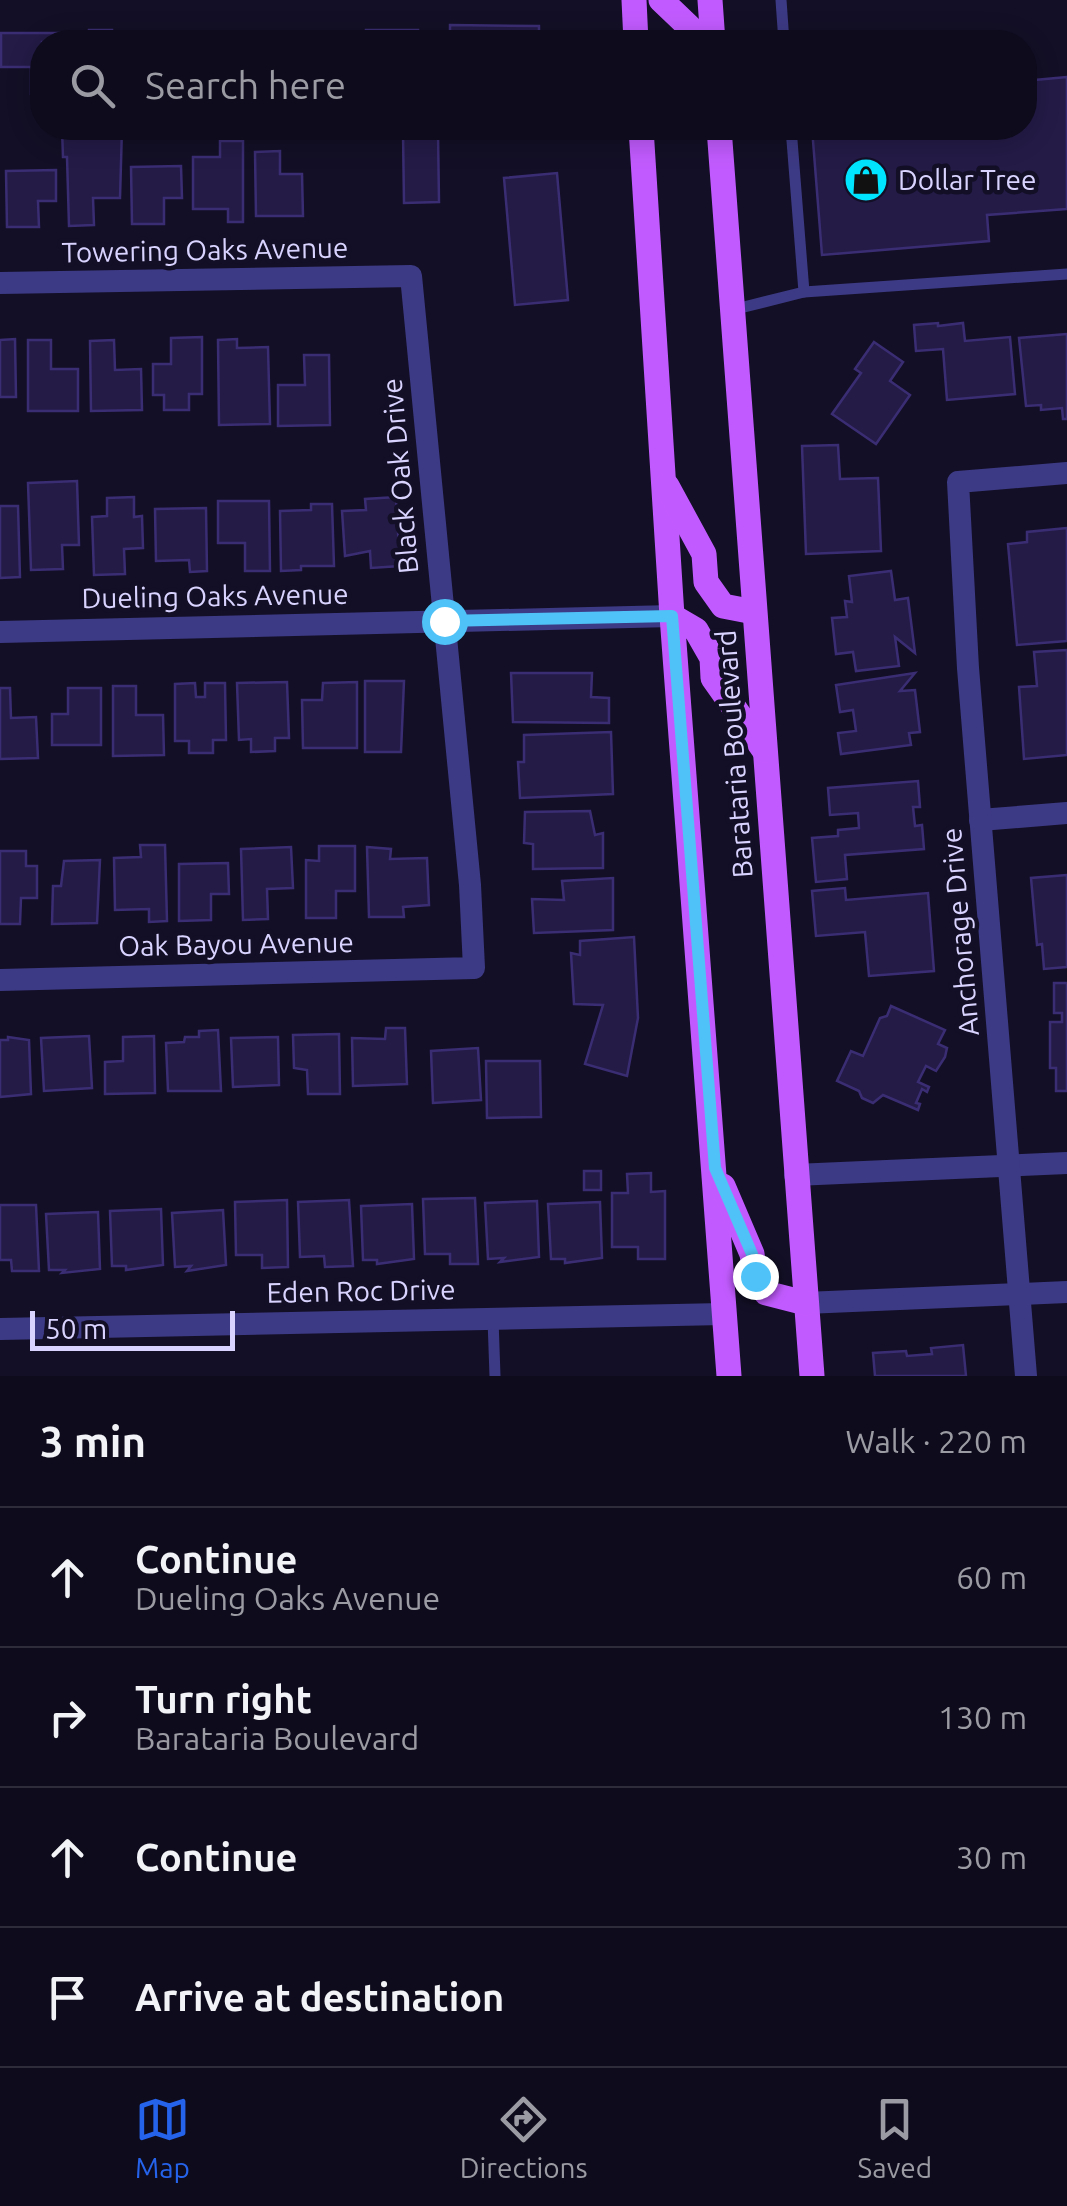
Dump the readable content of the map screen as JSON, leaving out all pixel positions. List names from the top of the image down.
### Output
{
  "streets": {
    "main road": ["Barataria Boulevard"],
    "street": [
      "Towering Oaks Avenue",
      "Black Oak Drive",
      "Dueling Oaks Avenue",
      "Anchorage Drive",
      "Oak Bayou Avenue",
      "Eden Roc Drive"
    ]
  },
  "crossings": [
    ["Towering Oaks Avenue", "Black Oak Drive"],
    ["Black Oak Drive", "Dueling Oaks Avenue"],
    ["Black Oak Drive", "Oak Bayou Avenue"],
    ["Dueling Oaks Avenue", "Barataria Boulevard"],
    ["Barataria Boulevard", "Eden Roc Drive"]
  ],
  "places": {
    "shop": ["Dollar Tree"]
  },
  "scale_bar": "50 m",
  "page": {
    "search": "Search here",
    "scale": "50 m",
    "heading": ["3 min", "Walk · 220 m"],
    "list": [
      ["Continue", "Dueling Oaks Avenue", "60 m"],
      ["Turn right", "Barataria Boulevard", "130 m"],
      ["Continue", "30 m"],
      "Arrive at destination"
    ],
    "nav": ["Map", "Directions", "Saved"]
  }
}
